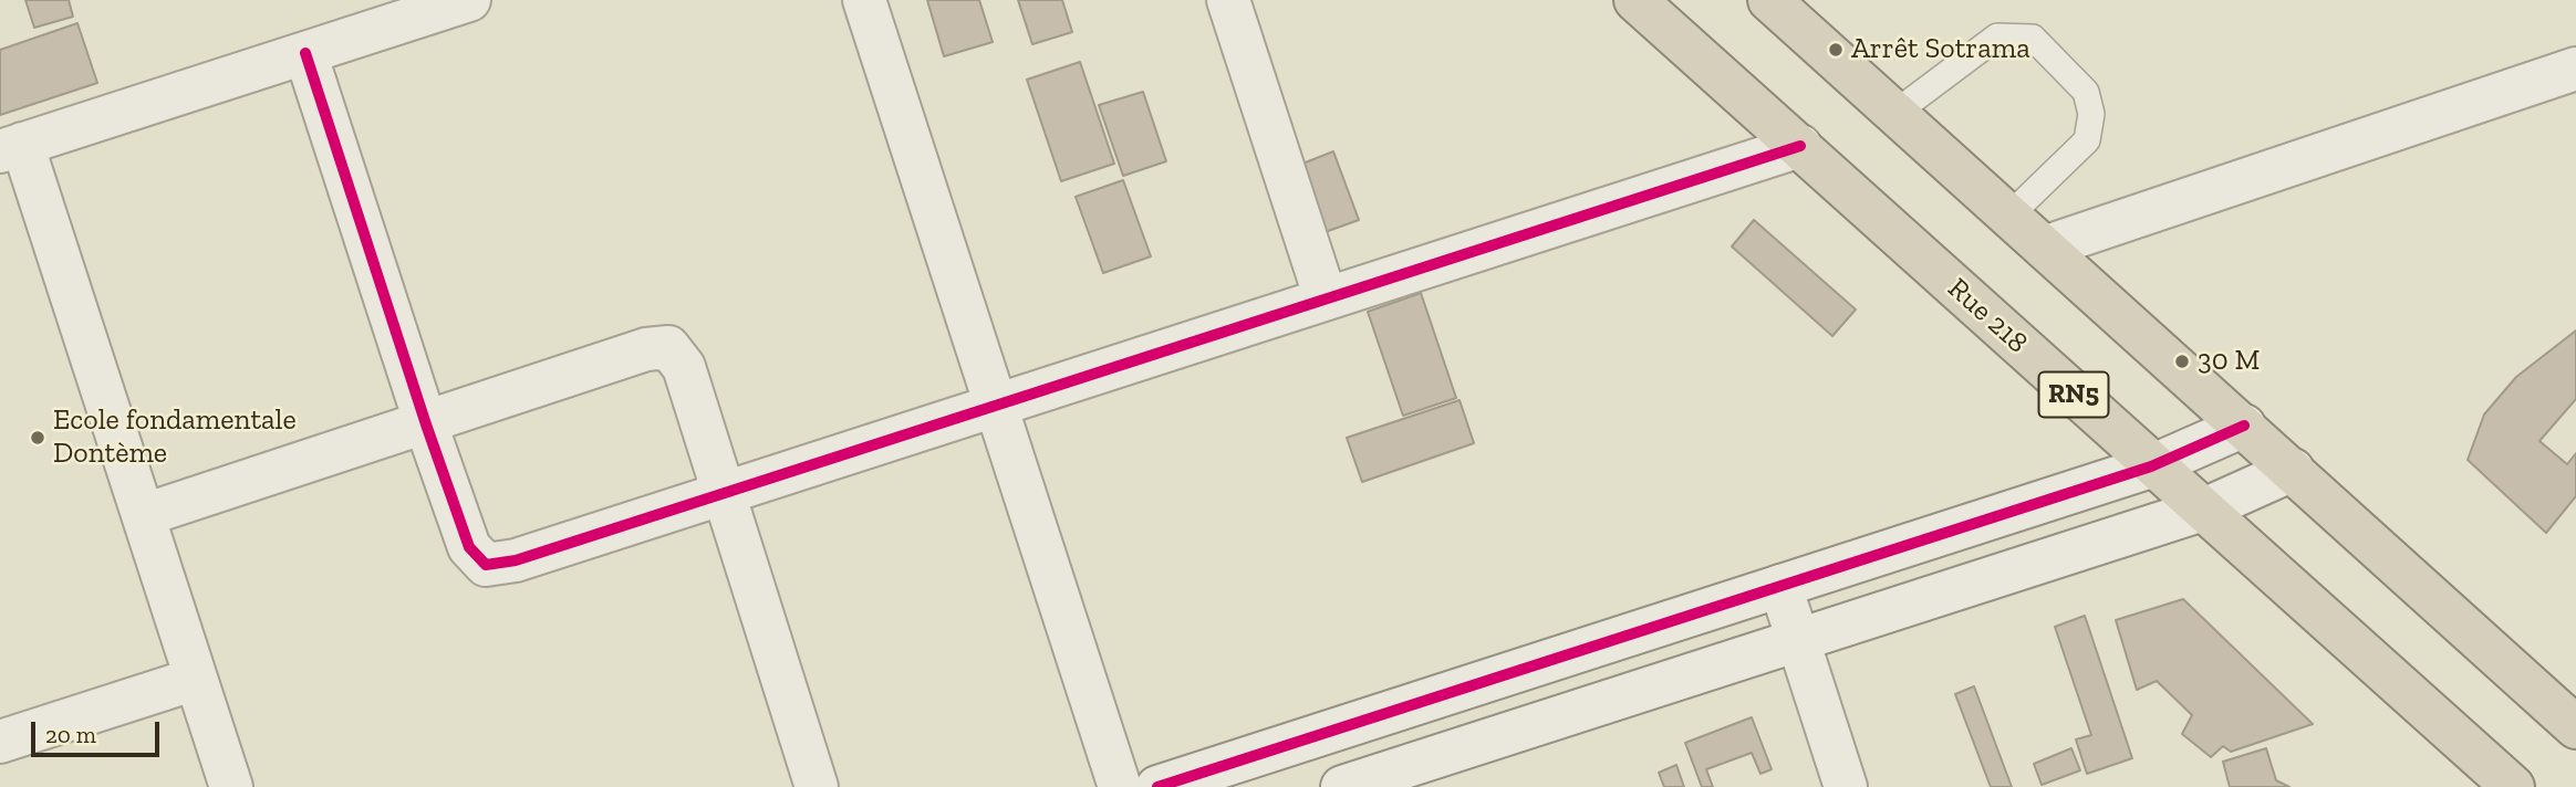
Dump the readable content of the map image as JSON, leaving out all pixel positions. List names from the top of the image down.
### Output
{
  "streets": {
    "highway": ["Rue 218", "RN5"]
  },
  "places": ["Arrêt Sotrama", "30 M", "Ecole fondamentale Dontème"],
  "scale_bar": "20 m"
}
